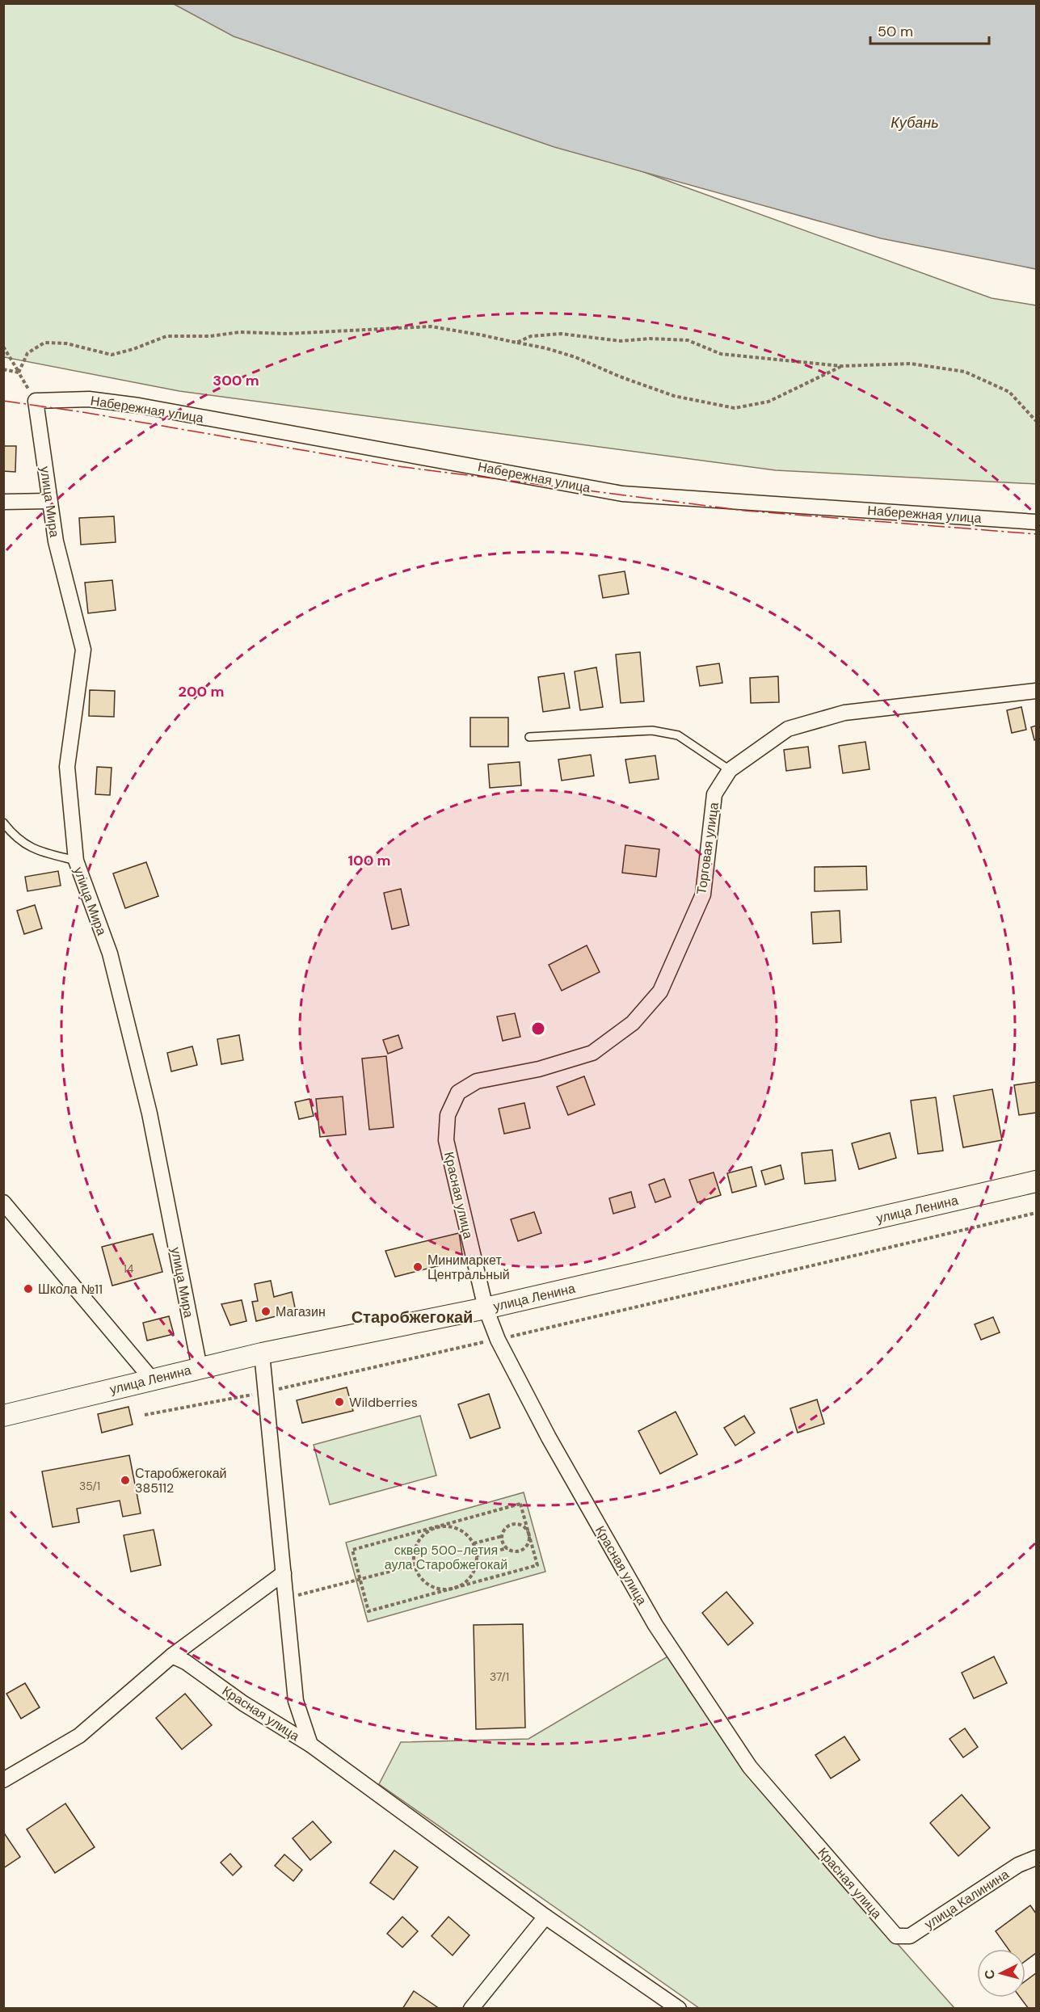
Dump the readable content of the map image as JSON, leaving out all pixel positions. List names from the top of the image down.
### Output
{
  "streets": {
    "street": [
      "Набережная улица",
      "улица Мира",
      "Торговая улица",
      "Красная улица",
      "улица Ленина",
      "улица Калинина"
    ]
  },
  "crossings": [
    ["Набережная улица", "улица Мира"],
    ["улица Мира", "улица Ленина"],
    ["Торговая улица", "Красная улица"],
    ["Красная улица", "улица Ленина"],
    ["Красная улица", "улица Калинина"]
  ],
  "districts": ["Старобжегокай"],
  "water": ["Кубань"],
  "parks": ["сквер 500-летия аула Старобжегокай"],
  "places": [
    "Минимаркет Центральный",
    "Школа №11",
    "Магазин",
    "Wildberries",
    "Старобжегокай 385112"
  ],
  "house_numbers": ["14", "35/1", "37/1"],
  "scale_bar": "50 m",
  "north": "left",
  "rings": ["300 m", "200 m", "100 m"]
}
